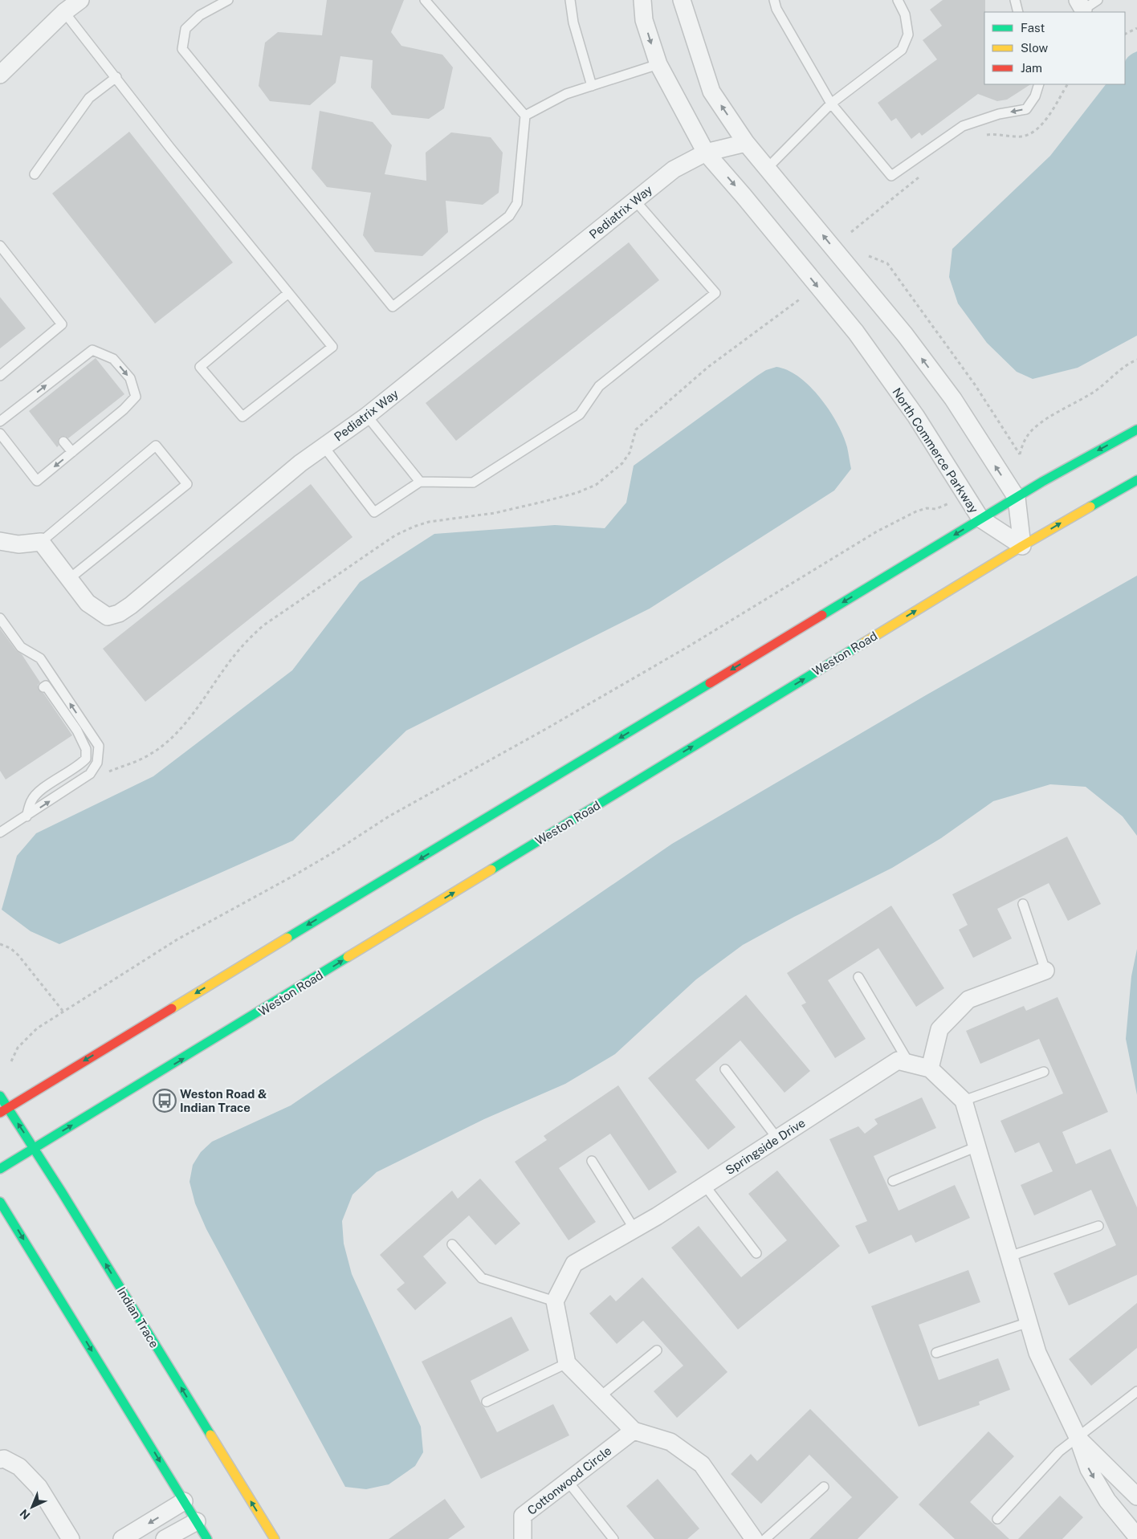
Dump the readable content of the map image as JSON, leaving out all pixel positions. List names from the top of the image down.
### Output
{
  "streets": {
    "main road": ["Weston Road", "Indian Trace"],
    "street": [
      "Pediatrix Way",
      "North Commerce Parkway",
      "Springside Drive",
      "Cottonwood Circle"
    ]
  },
  "crossings": [
    ["Pediatrix Way", "North Commerce Parkway"],
    ["North Commerce Parkway", "Weston Road"],
    ["Weston Road", "Indian Trace"]
  ],
  "places": {
    "bus stop": ["Weston Road & Indian Trace"]
  },
  "legend": ["Fast", "Slow", "Jam"],
  "north": "bottom left"
}
